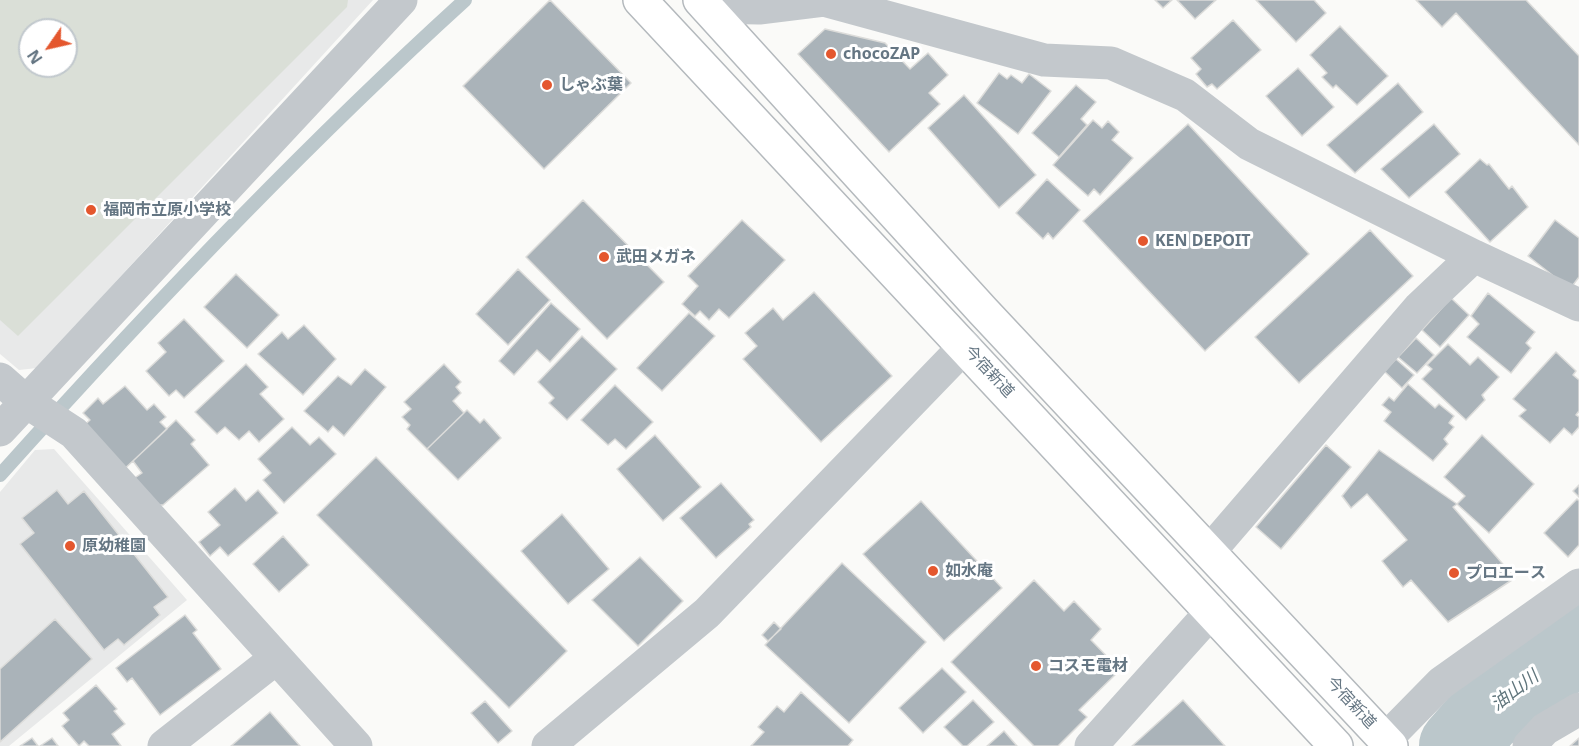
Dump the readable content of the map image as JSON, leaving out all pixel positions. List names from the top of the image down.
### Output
{
  "streets": {
    "highway": ["今宿新道"]
  },
  "water": ["油山川"],
  "places": [
    "chocoZAP",
    "しゃぶ葉",
    "福岡市立原小学校",
    "KEN DEPOIT",
    "武田メガネ",
    "原幼稚園",
    "如水庵",
    "プロエース",
    "コスモ電材"
  ],
  "north": "bottom left"
}
